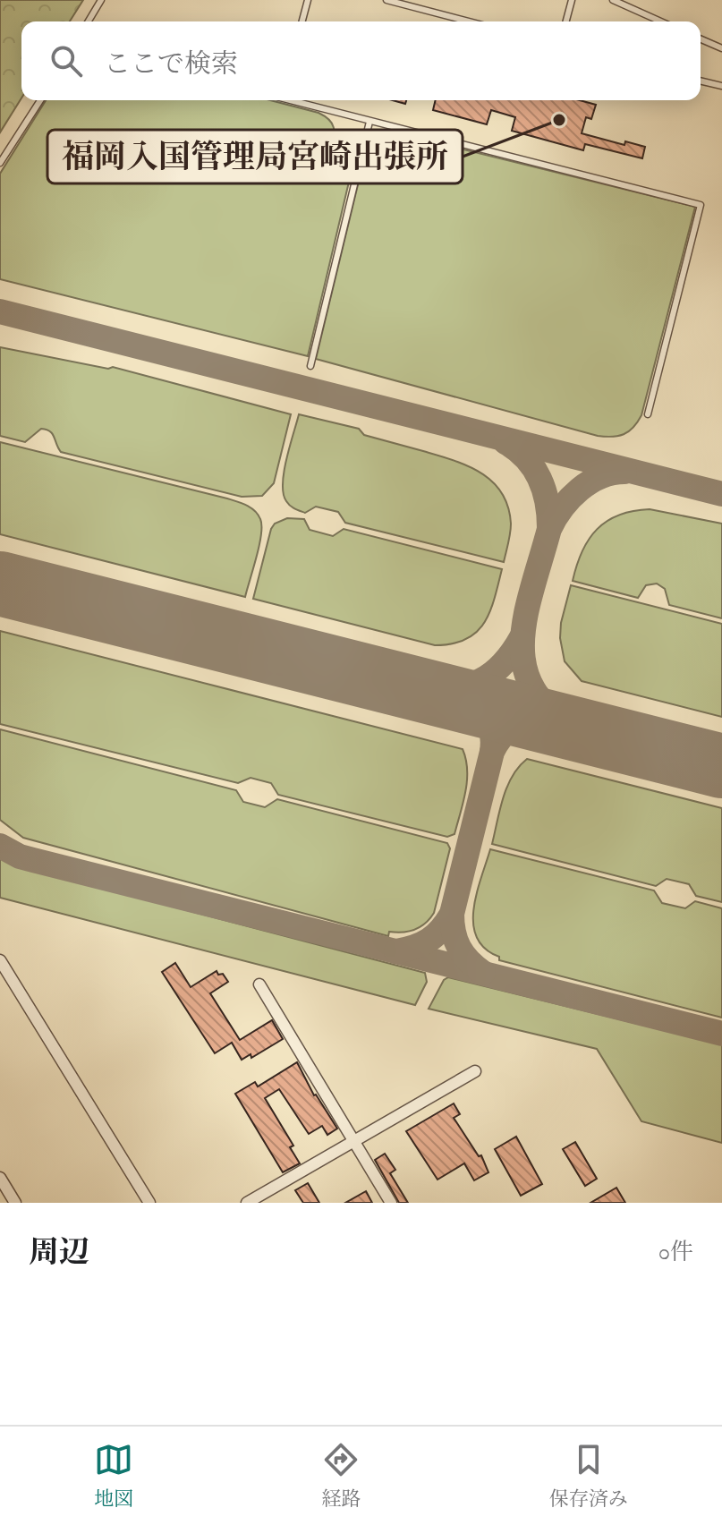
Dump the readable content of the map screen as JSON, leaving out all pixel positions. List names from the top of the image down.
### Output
{
  "places": ["福岡入国管理局宮崎出張所"],
  "page": {
    "search": "ここで検索",
    "heading": ["周辺", "0件"],
    "nav": ["地図", "経路", "保存済み"]
  }
}
